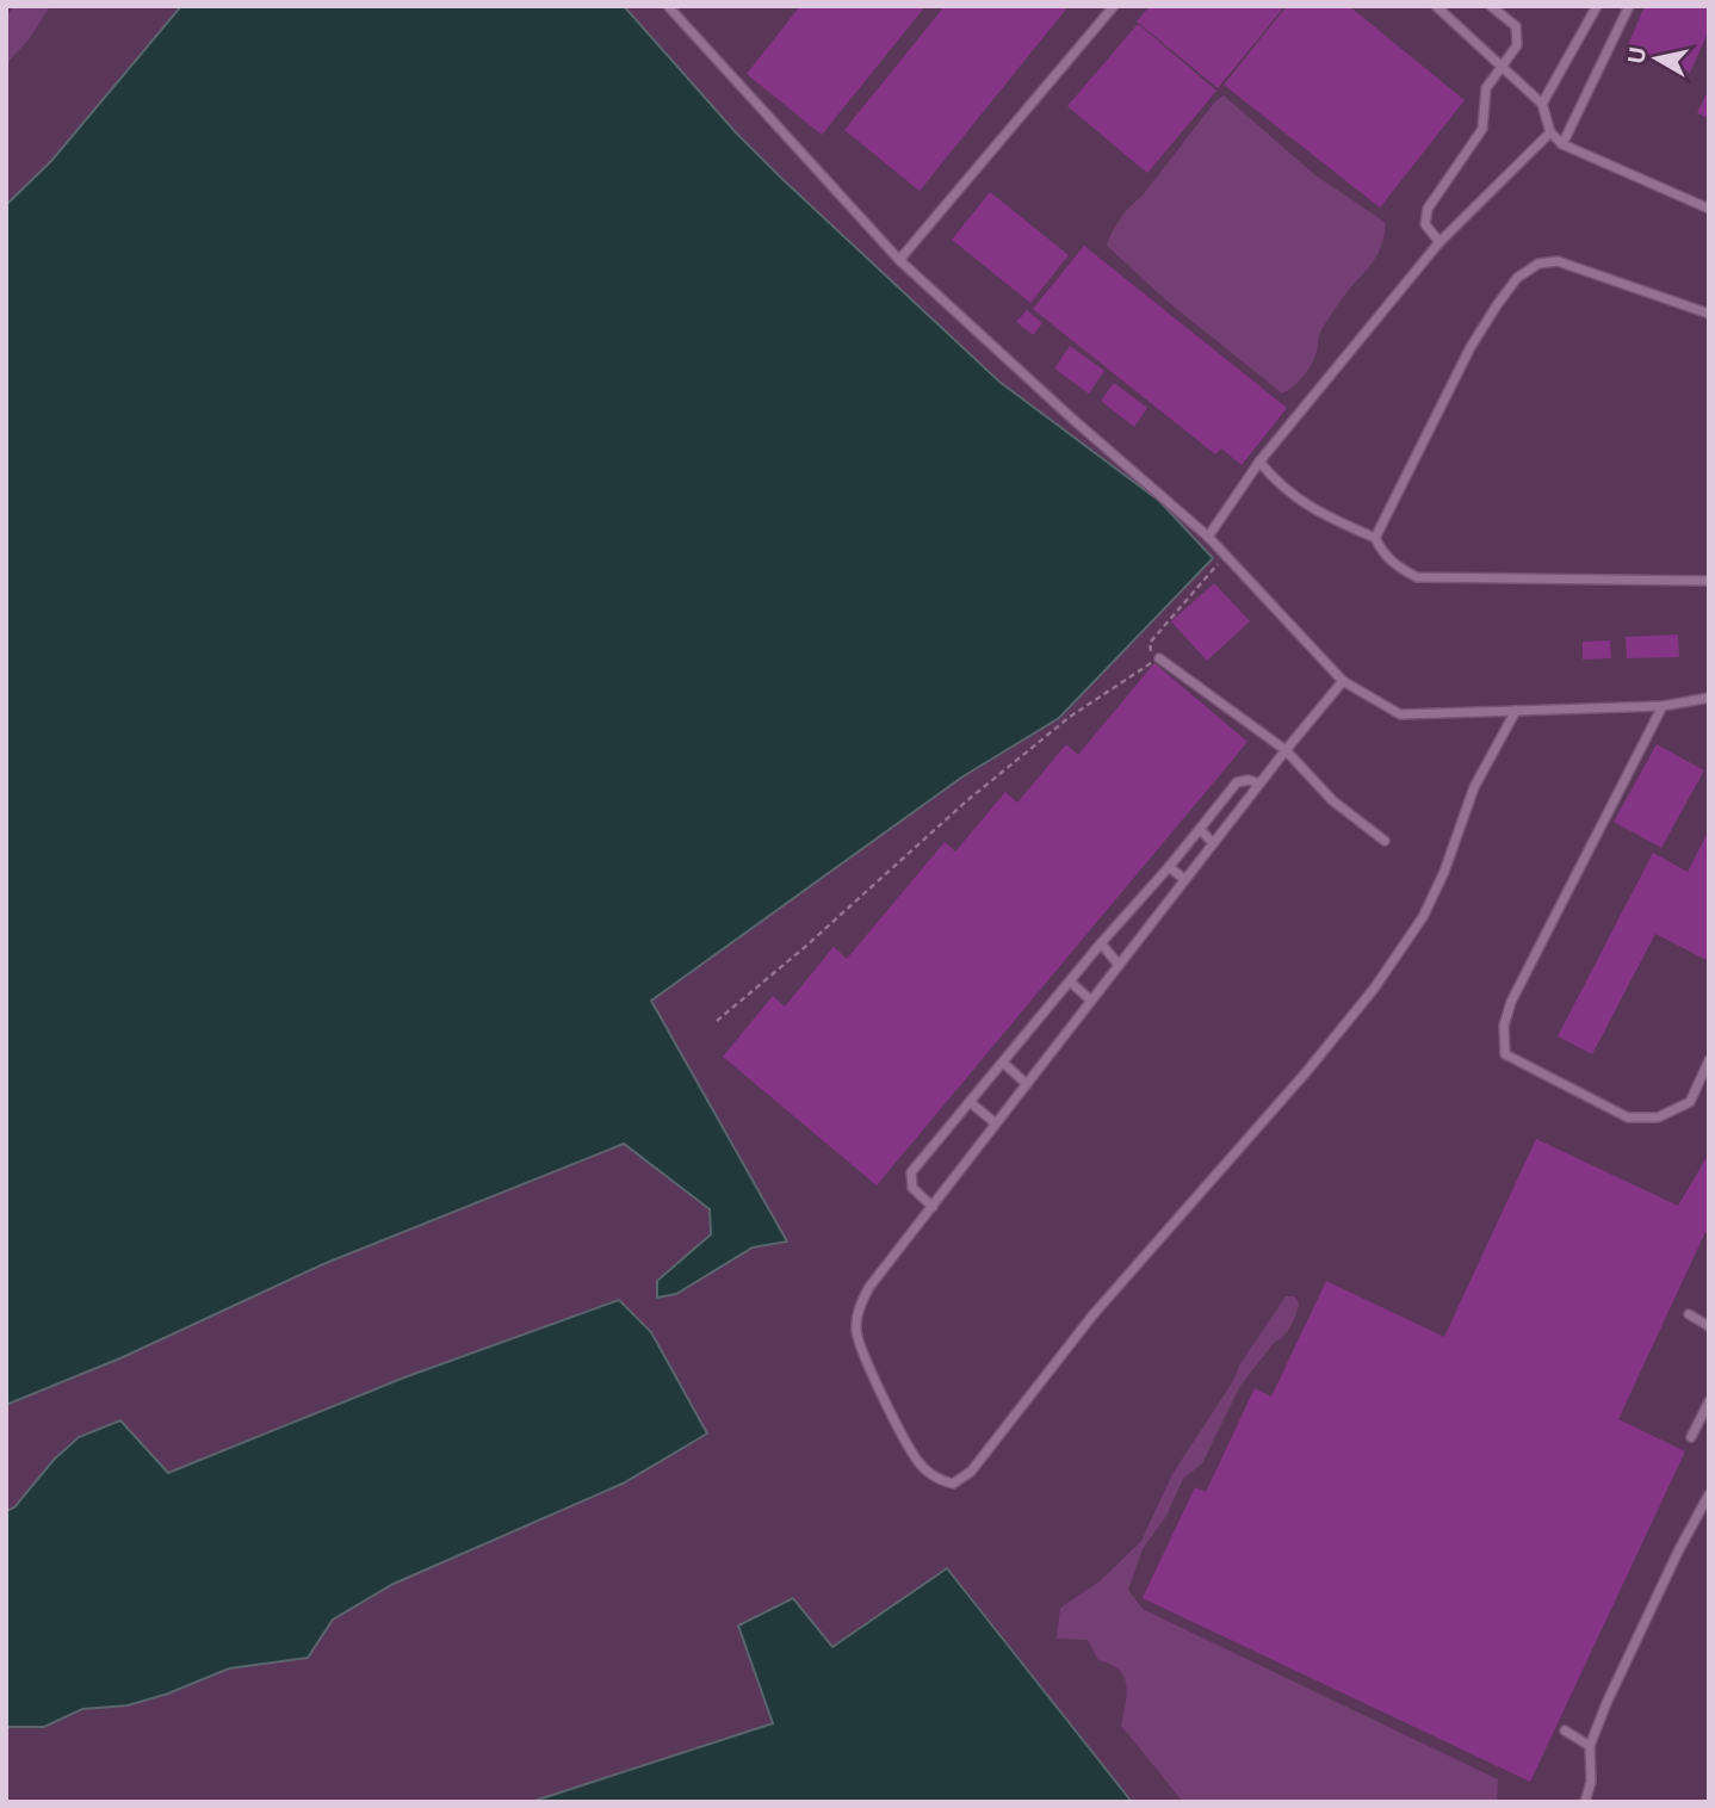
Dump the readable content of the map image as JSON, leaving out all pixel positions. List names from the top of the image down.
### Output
{
  "north": "left"
}
